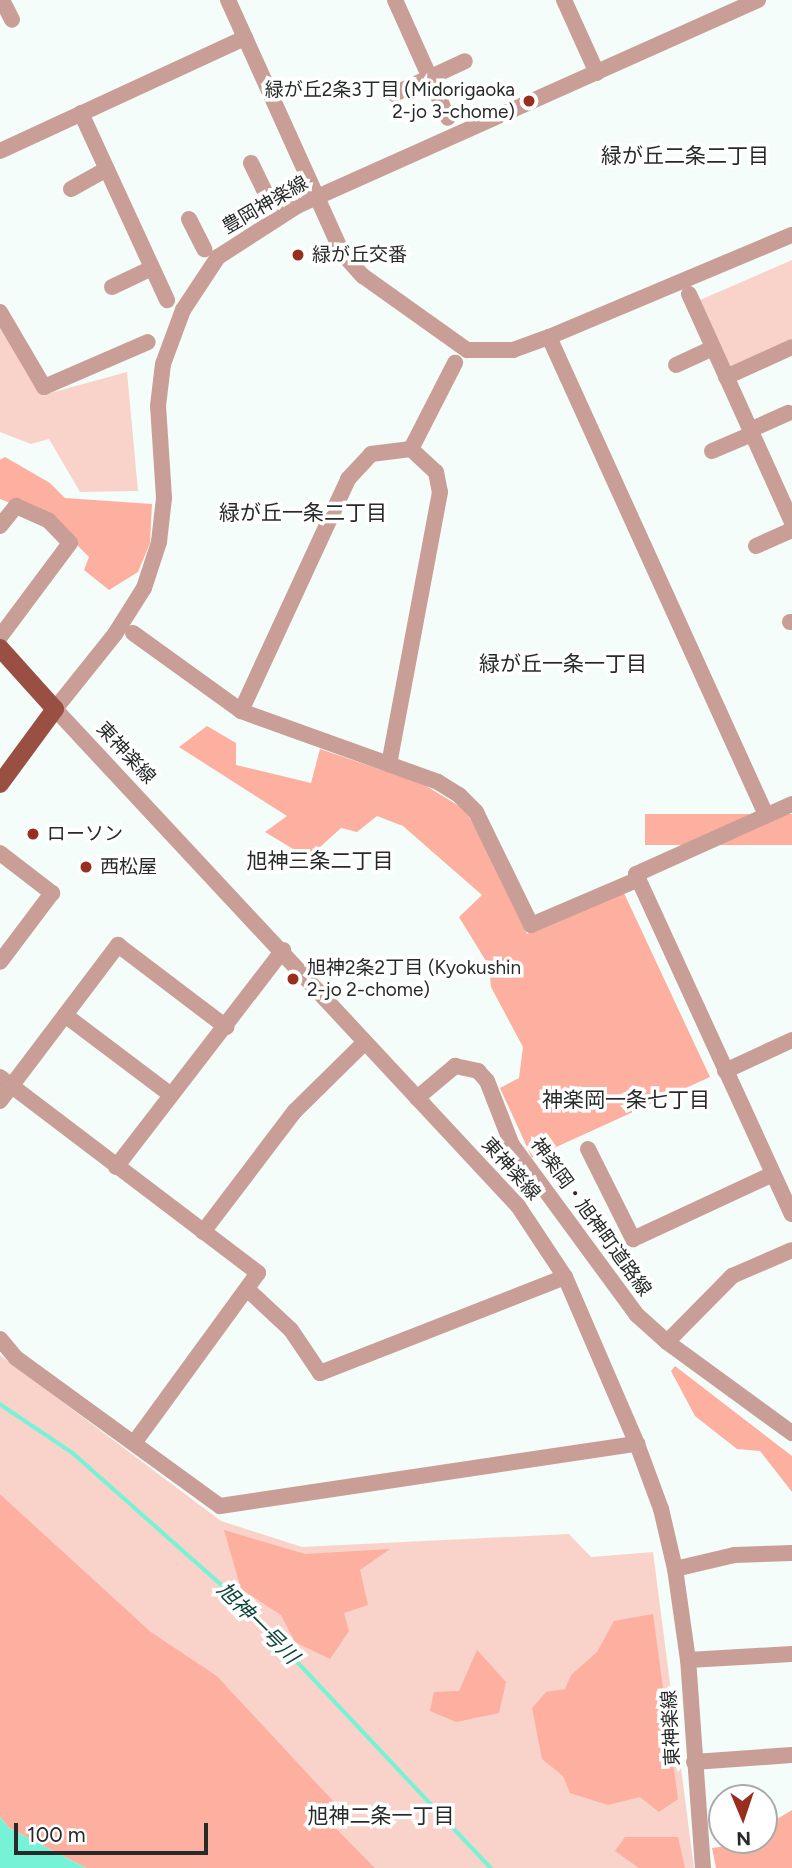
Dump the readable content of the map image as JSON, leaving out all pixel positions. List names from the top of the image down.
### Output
{
  "streets": {
    "main road": ["豊岡神楽線", "東神楽線"],
    "street": ["神楽岡・旭神町道路線"]
  },
  "crossings": [
    ["豊岡神楽線", "東神楽線"],
    ["東神楽線", "神楽岡・旭神町道路線"]
  ],
  "districts": [
    "緑が丘二条二丁目",
    "緑が丘一条二丁目",
    "緑が丘一条一丁目",
    "旭神三条二丁目",
    "神楽岡一条七丁目",
    "旭神二条一丁目"
  ],
  "water": ["旭神一号川"],
  "places": [
    "緑が丘2条3丁目 (Midorigaoka 2-jo 3-chome)",
    "緑が丘交番",
    "ローソン",
    "西松屋",
    "旭神2条2丁目 (Kyokushin 2-jo 2-chome)"
  ],
  "scale_bar": "100 m",
  "north": "bottom"
}
